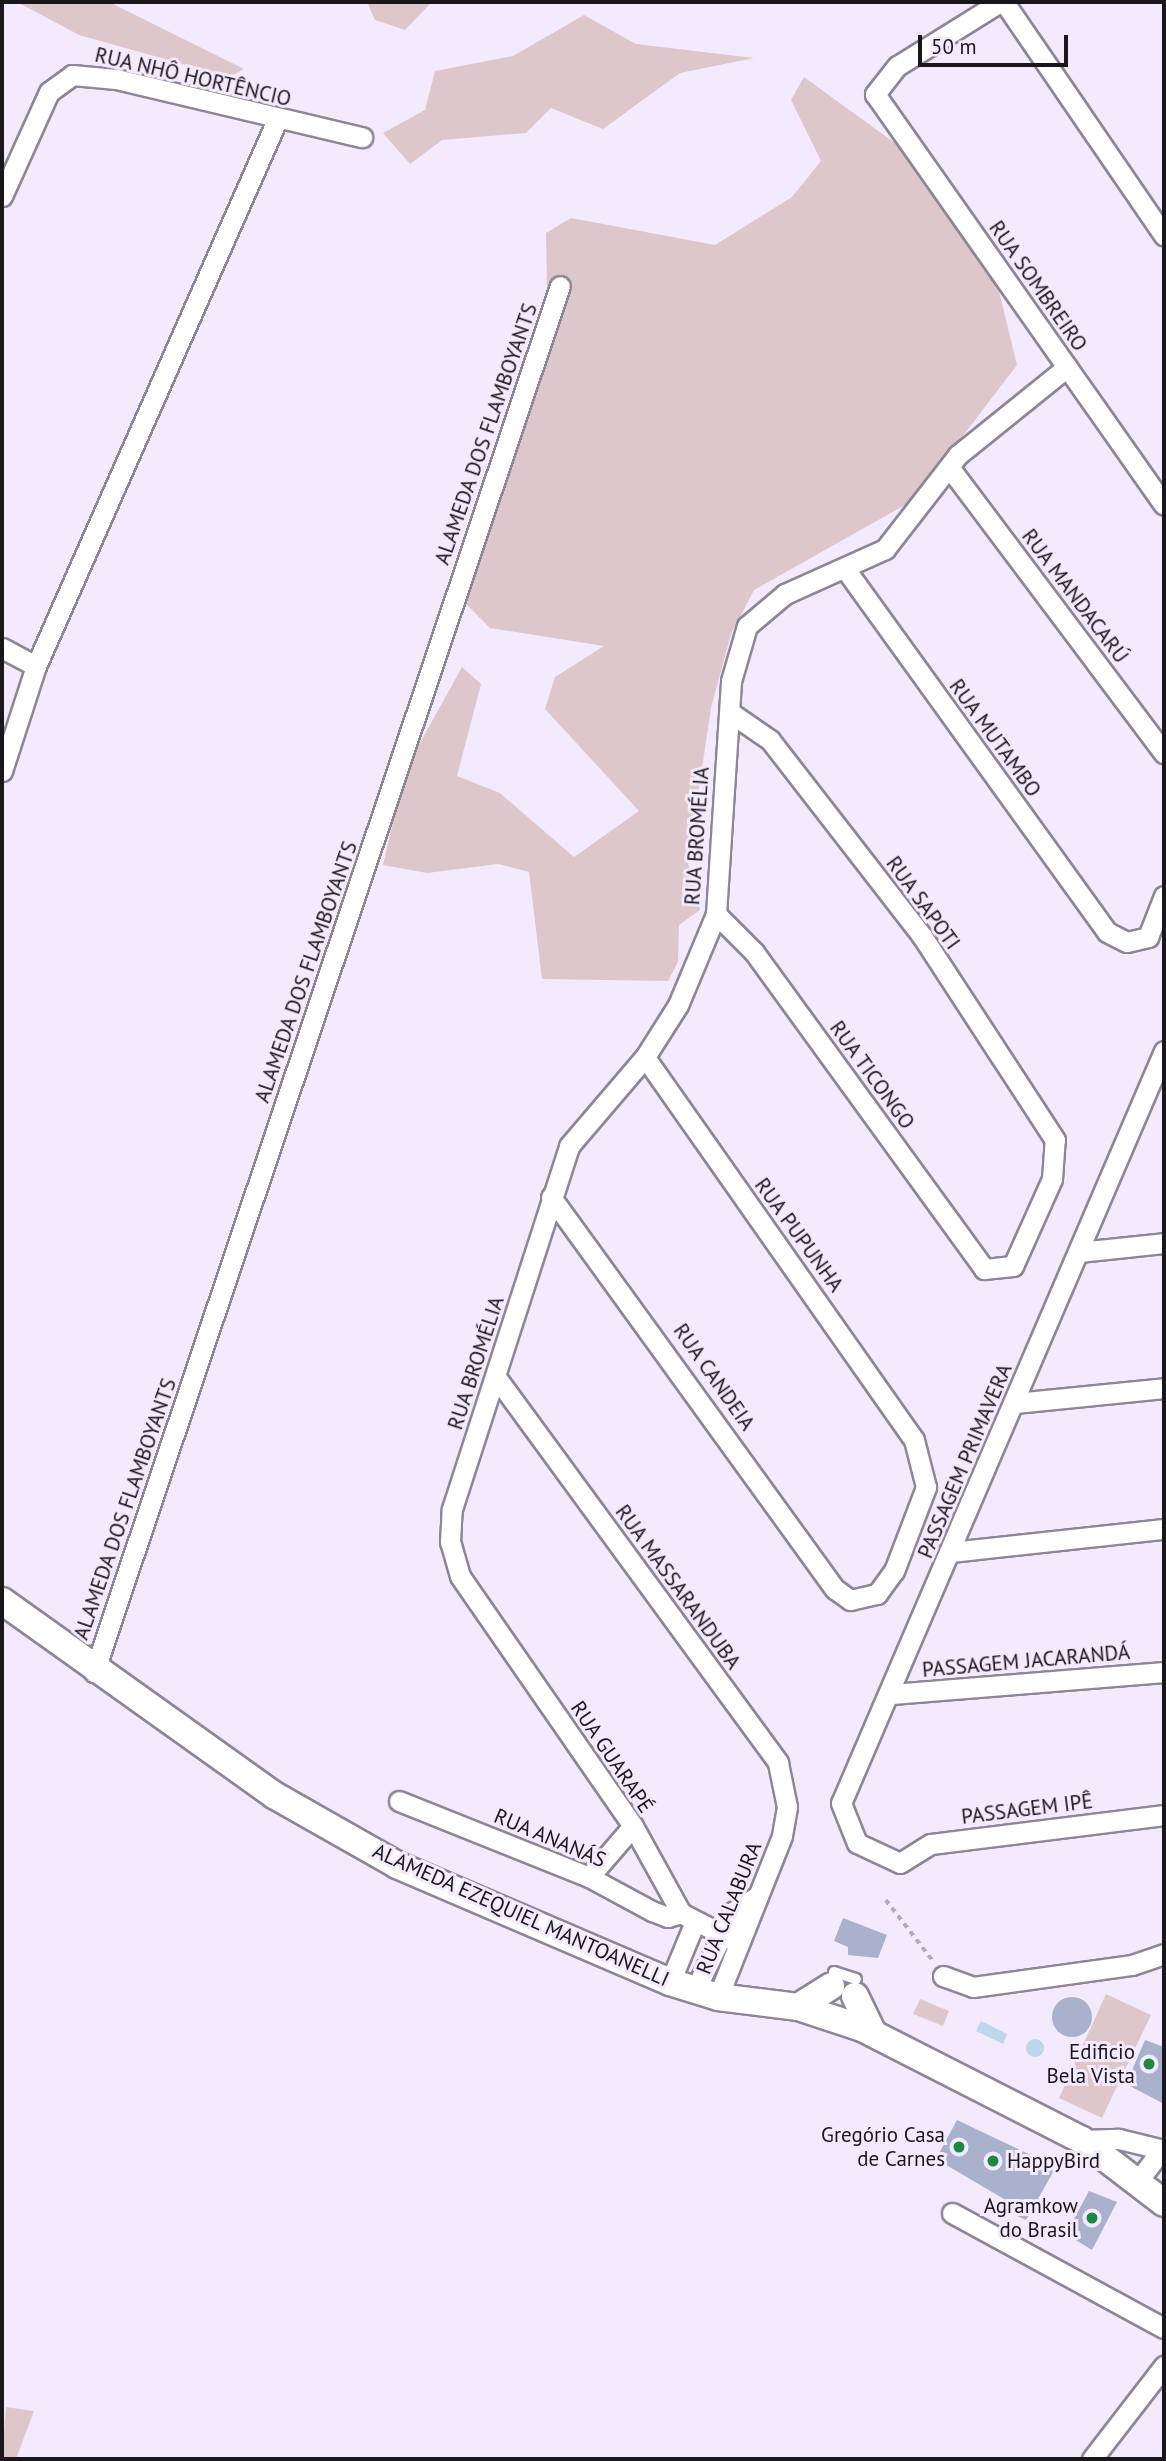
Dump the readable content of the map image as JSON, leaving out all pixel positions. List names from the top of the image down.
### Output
{
  "streets": {
    "main road": ["ALAMEDA EZEQUIEL MANTOANELLI"],
    "street": [
      "RUA NHÔ HORTÊNCIO",
      "RUA SOMBREIRO",
      "ALAMEDA DOS FLAMBOYANTS",
      "RUA MANDACARÚ",
      "RUA MUTAMBO",
      "RUA BROMÉLIA",
      "RUA SAPOTI",
      "RUA TICONGO",
      "RUA PUPUNHA",
      "RUA CANDEIA",
      "PASSAGEM PRIMAVERA",
      "RUA MASSARANDUBA",
      "PASSAGEM JACARANDÁ",
      "RUA GUARAPÉ",
      "PASSAGEM IPÊ",
      "RUA ANANÁS",
      "RUA CALABURA"
    ]
  },
  "crossings": [
    ["RUA SOMBREIRO", "RUA BROMÉLIA"],
    ["ALAMEDA DOS FLAMBOYANTS", "ALAMEDA EZEQUIEL MANTOANELLI"],
    ["RUA MANDACARÚ", "RUA BROMÉLIA"],
    ["RUA MUTAMBO", "RUA BROMÉLIA"],
    ["RUA BROMÉLIA", "RUA SAPOTI"],
    ["RUA BROMÉLIA", "RUA TICONGO"],
    ["RUA BROMÉLIA", "RUA PUPUNHA"],
    ["RUA BROMÉLIA", "RUA CANDEIA"],
    ["RUA BROMÉLIA", "RUA MASSARANDUBA"],
    ["RUA BROMÉLIA", "RUA GUARAPÉ"],
    ["RUA SAPOTI", "RUA TICONGO"],
    ["RUA PUPUNHA", "RUA CANDEIA"],
    ["PASSAGEM PRIMAVERA", "PASSAGEM JACARANDÁ"],
    ["PASSAGEM PRIMAVERA", "PASSAGEM IPÊ"],
    ["RUA MASSARANDUBA", "RUA CALABURA"],
    ["RUA GUARAPÉ", "RUA ANANÁS"],
    ["RUA CALABURA", "ALAMEDA EZEQUIEL MANTOANELLI"]
  ],
  "places": [
    "Edificio Bela Vista",
    "Gregório Casa de Carnes",
    "HappyBird",
    "Agramkow do Brasil"
  ],
  "scale_bar": "50 m"
}
